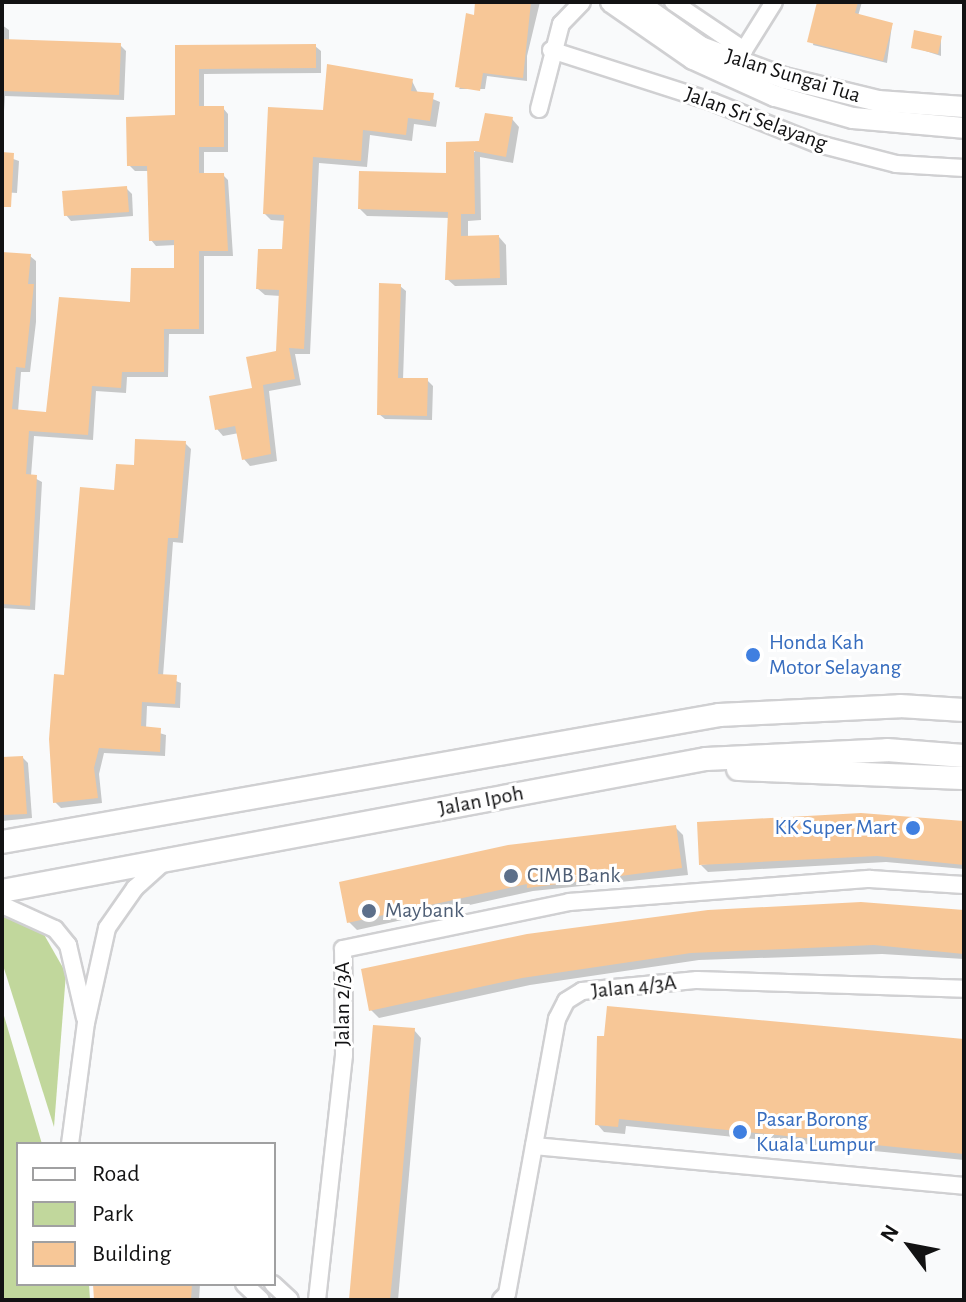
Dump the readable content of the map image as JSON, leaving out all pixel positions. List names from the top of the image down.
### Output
{
  "streets": {
    "highway": ["Jalan Ipoh"],
    "main road": ["Jalan Sungai Tua"],
    "street": ["Jalan Sri Selayang", "Jalan 4/3A", "Jalan 2/3A"]
  },
  "places": [
    "Honda Kah Motor Selayang",
    "KK Super Mart",
    "CIMB Bank",
    "Maybank",
    "Pasar Borong Kuala Lumpur"
  ],
  "legend": ["Road", "Park", "Building"],
  "north": "top left"
}
